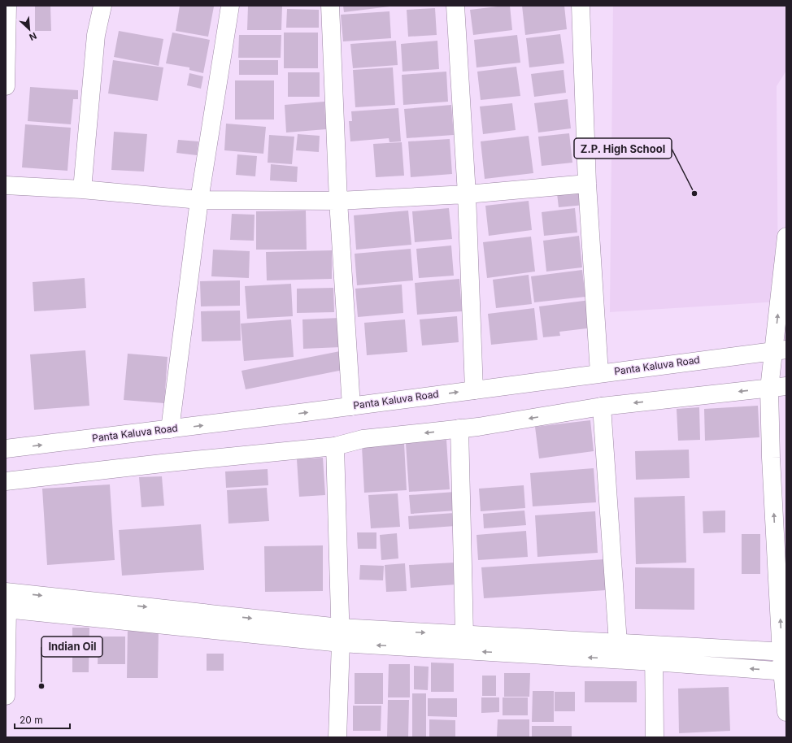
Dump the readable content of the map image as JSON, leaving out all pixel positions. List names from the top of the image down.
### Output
{
  "streets": {
    "street": ["Panta Kaluva Road"]
  },
  "places": ["Z.P. High School", "Indian Oil"],
  "scale_bar": "20 m",
  "north": "bottom right"
}
